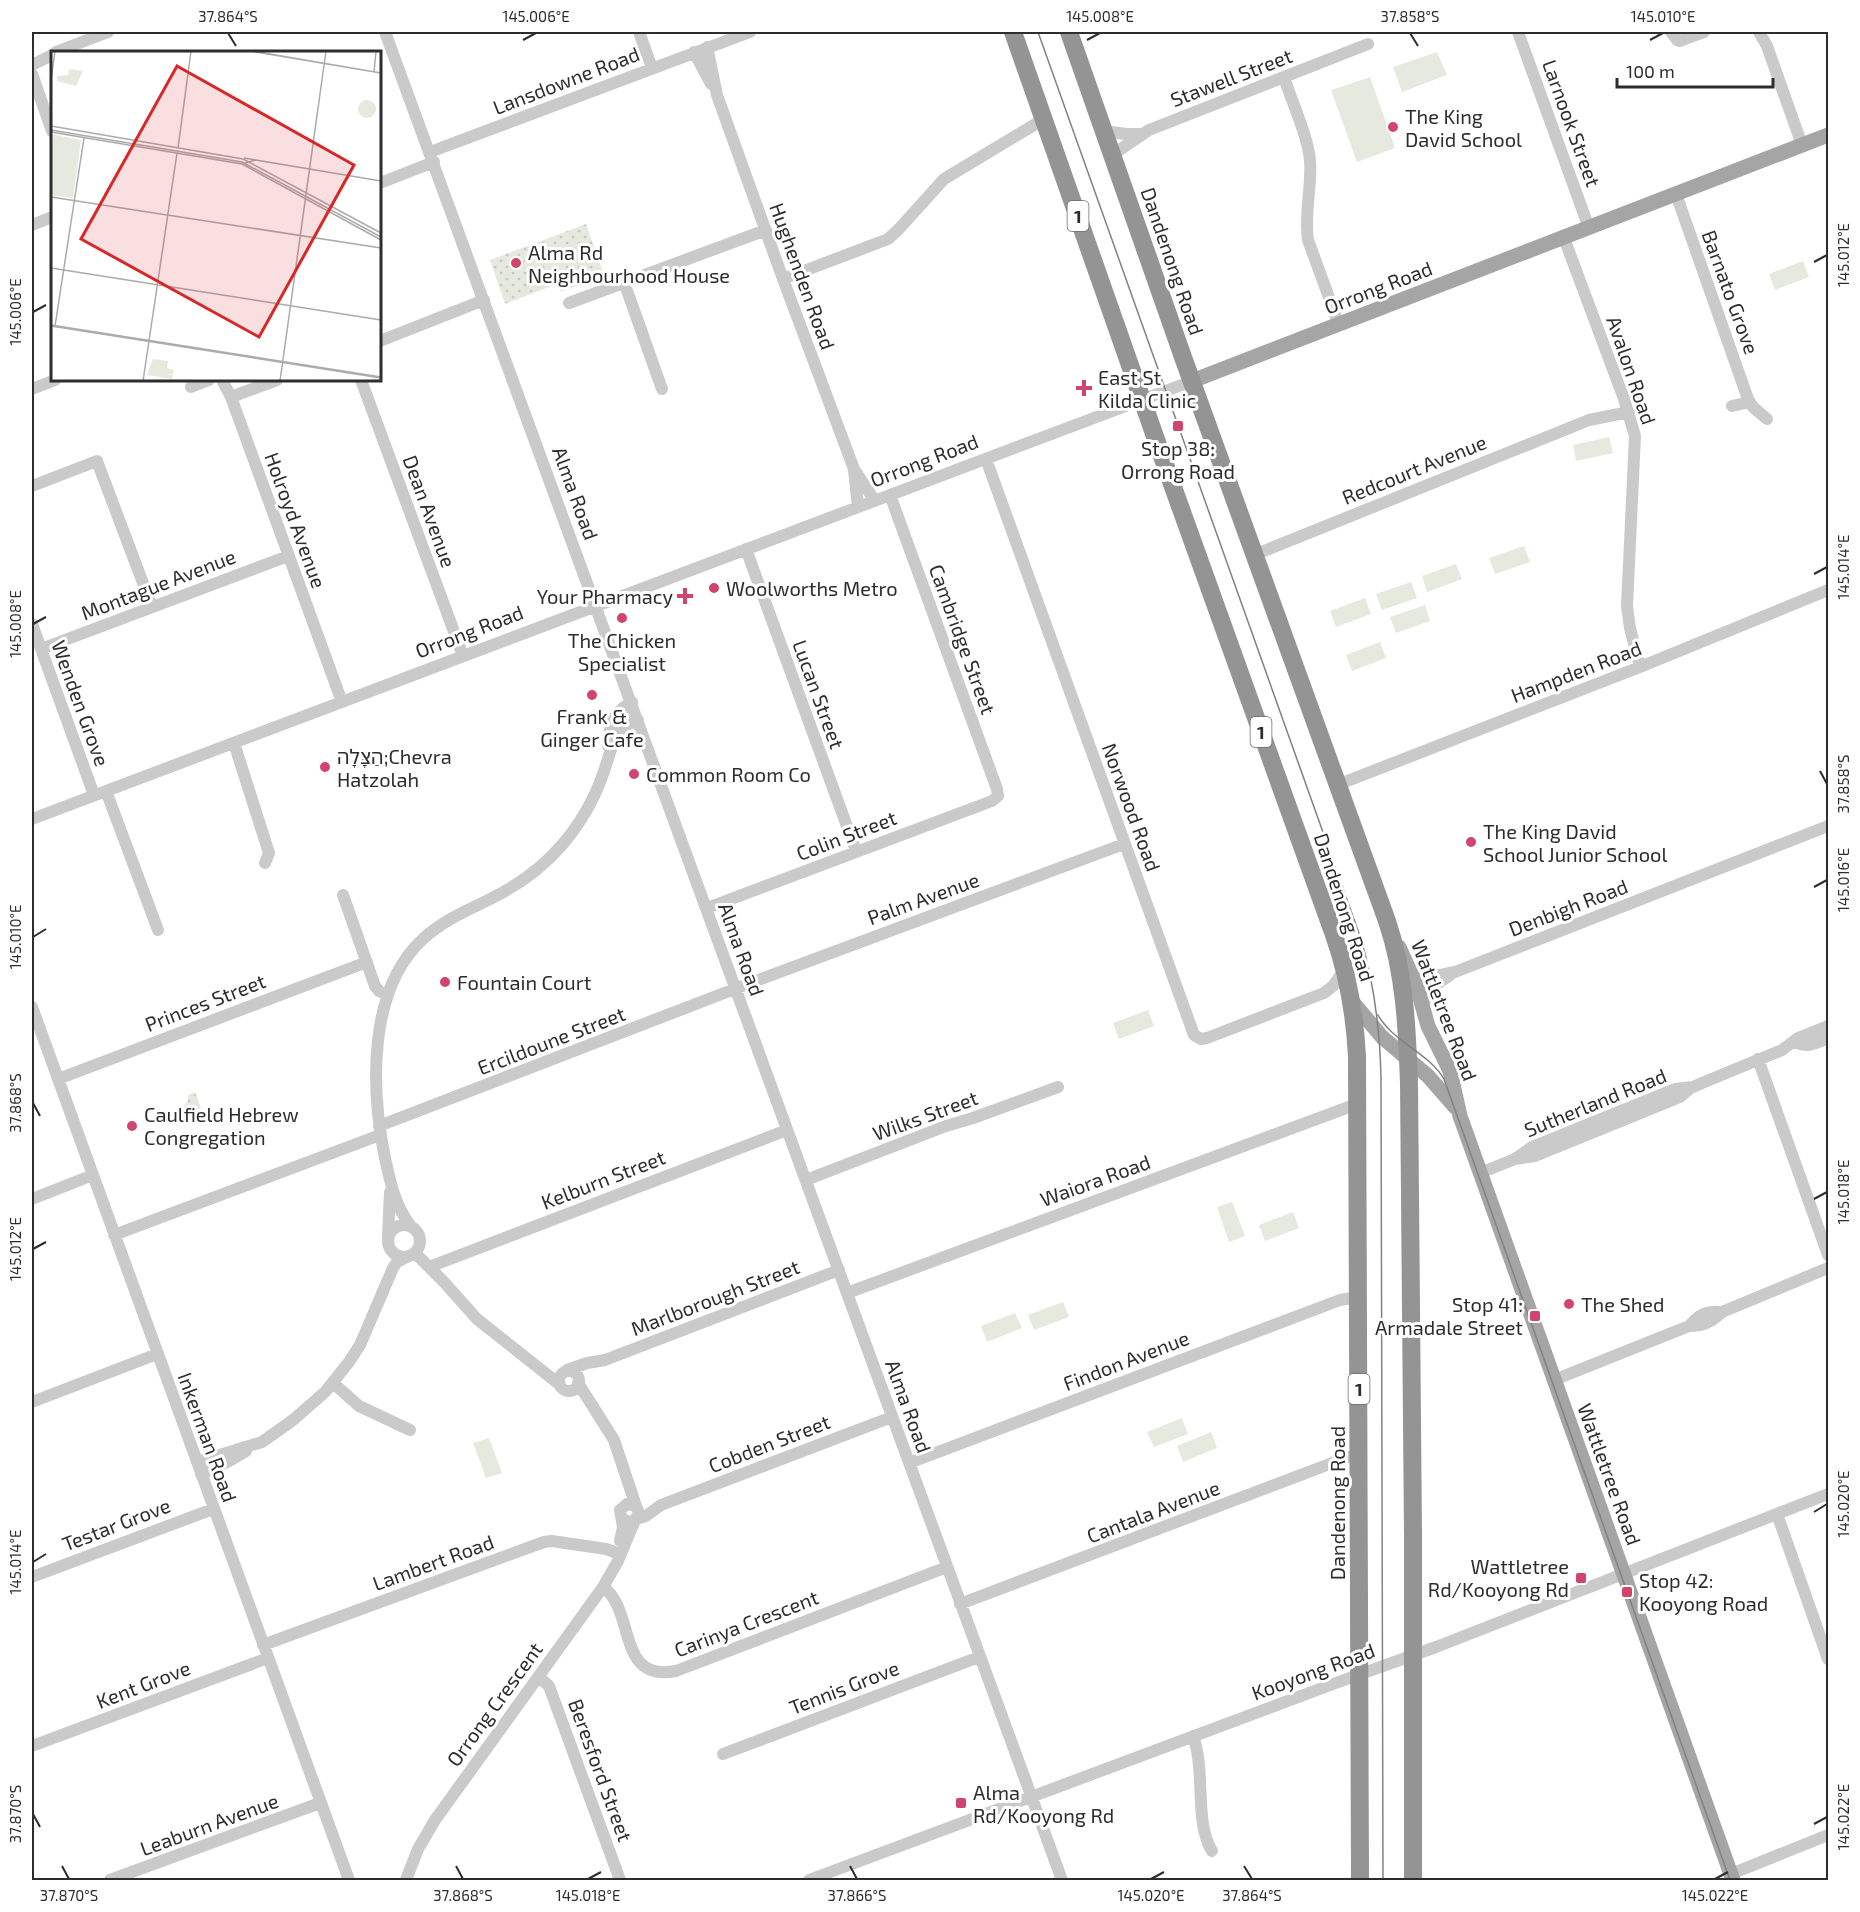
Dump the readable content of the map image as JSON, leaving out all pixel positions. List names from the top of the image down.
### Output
{
  "streets": {
    "highway": ["1", "Dandenong Road"],
    "main road": ["Orrong Road", "Wattletree Road"],
    "street": [
      "Stawell Street",
      "Lansdowne Road",
      "Larnook Street",
      "Hughenden Road",
      "Barnato Grove",
      "Avalon Road",
      "Redcourt Avenue",
      "Alma Road",
      "Dean Avenue",
      "Holroyd Avenue",
      "Montague Avenue",
      "Cambridge Street",
      "Hampden Road",
      "Lucan Street",
      "Wenden Grove",
      "Norwood Road",
      "Colin Street",
      "Palm Avenue",
      "Denbigh Road",
      "Princes Street",
      "Ercildoune Street",
      "Sutherland Road",
      "Wilks Street",
      "Kelburn Street",
      "Waiora Road",
      "Marlborough Street",
      "Findon Avenue",
      "Inkerman Road",
      "Cobden Street",
      "Cantala Avenue",
      "Testar Grove",
      "Lambert Road",
      "Carinya Crescent",
      "Kooyong Road",
      "Kent Grove",
      "Tennis Grove",
      "Orrong Crescent",
      "Beresford Street",
      "Leaburn Avenue"
    ]
  },
  "crossings": [
    ["Stawell Street", "Dandenong Road"],
    ["Lansdowne Road", "Hughenden Road"],
    ["Lansdowne Road", "Alma Road"],
    ["Larnook Street", "Orrong Road"],
    ["Dandenong Road", "Orrong Road"],
    ["Dandenong Road", "Redcourt Avenue"],
    ["Dandenong Road", "Hampden Road"],
    ["Dandenong Road", "Norwood Road"],
    ["Dandenong Road", "Wattletree Road"],
    ["Dandenong Road", "Waiora Road"],
    ["Dandenong Road", "Findon Avenue"],
    ["Dandenong Road", "Cantala Avenue"],
    ["Dandenong Road", "Kooyong Road"],
    ["Hughenden Road", "Orrong Road"],
    ["Orrong Road", "Barnato Grove"],
    ["Orrong Road", "Avalon Road"],
    ["Orrong Road", "Alma Road"],
    ["Orrong Road", "Dean Avenue"],
    ["Orrong Road", "Holroyd Avenue"],
    ["Orrong Road", "Cambridge Street"],
    ["Orrong Road", "Lucan Street"],
    ["Orrong Road", "Wenden Grove"],
    ["Orrong Road", "Norwood Road"],
    ["Avalon Road", "Redcourt Avenue"],
    ["Avalon Road", "Hampden Road"],
    ["Alma Road", "Colin Street"],
    ["Alma Road", "Palm Avenue"],
    ["Alma Road", "Ercildoune Street"],
    ["Alma Road", "Wilks Street"],
    ["Alma Road", "Kelburn Street"],
    ["Alma Road", "Waiora Road"],
    ["Alma Road", "Marlborough Street"],
    ["Alma Road", "Findon Avenue"],
    ["Alma Road", "Cobden Street"],
    ["Alma Road", "Cantala Avenue"],
    ["Alma Road", "Carinya Crescent"],
    ["Alma Road", "Kooyong Road"],
    ["Alma Road", "Tennis Grove"],
    ["Holroyd Avenue", "Montague Avenue"],
    ["Montague Avenue", "Wenden Grove"],
    ["Cambridge Street", "Colin Street"],
    ["Lucan Street", "Colin Street"],
    ["Norwood Road", "Palm Avenue"],
    ["Palm Avenue", "Ercildoune Street"],
    ["Denbigh Road", "Wattletree Road"],
    ["Princes Street", "Inkerman Road"],
    ["Wattletree Road", "Sutherland Road"],
    ["Wattletree Road", "Kooyong Road"],
    ["Ercildoune Street", "Inkerman Road"],
    ["Kelburn Street", "Orrong Crescent"],
    ["Marlborough Street", "Orrong Crescent"],
    ["Inkerman Road", "Testar Grove"],
    ["Inkerman Road", "Lambert Road"],
    ["Inkerman Road", "Kent Grove"],
    ["Inkerman Road", "Leaburn Avenue"],
    ["Cobden Street", "Orrong Crescent"],
    ["Lambert Road", "Orrong Crescent"],
    ["Carinya Crescent", "Orrong Crescent"],
    ["Orrong Crescent", "Beresford Street"]
  ],
  "places": {
    "other": [
      "The King David School",
      "Alma Rd Neighbourhood House",
      "Woolworths Metro",
      "The Chicken Specialist",
      "Frank & Ginger Cafe",
      "הַצָּלָה;Chevra Hatzolah",
      "Common Room Co",
      "The King David School Junior School",
      "Fountain Court",
      "Caulfield Hebrew Congregation",
      "The Shed"
    ],
    "health": ["East St Kilda Clinic", "Your Pharmacy"],
    "transit": [
      "Stop 38: Orrong Road",
      "Stop 41: Armadale Street",
      "Wattletree Rd/Kooyong Rd",
      "Stop 42: Kooyong Road",
      "Alma Rd/Kooyong Rd"
    ]
  },
  "scale_bar": "100 m",
  "coordinates": [
    "37.864°S",
    "145.006°E",
    "145.008°E",
    "37.858°S",
    "145.010°E",
    "145.012°E",
    "145.014°E",
    "145.016°E",
    "37.868°S",
    "145.018°E",
    "145.020°E",
    "37.870°S",
    "145.022°E",
    "37.866°S"
  ]
}
